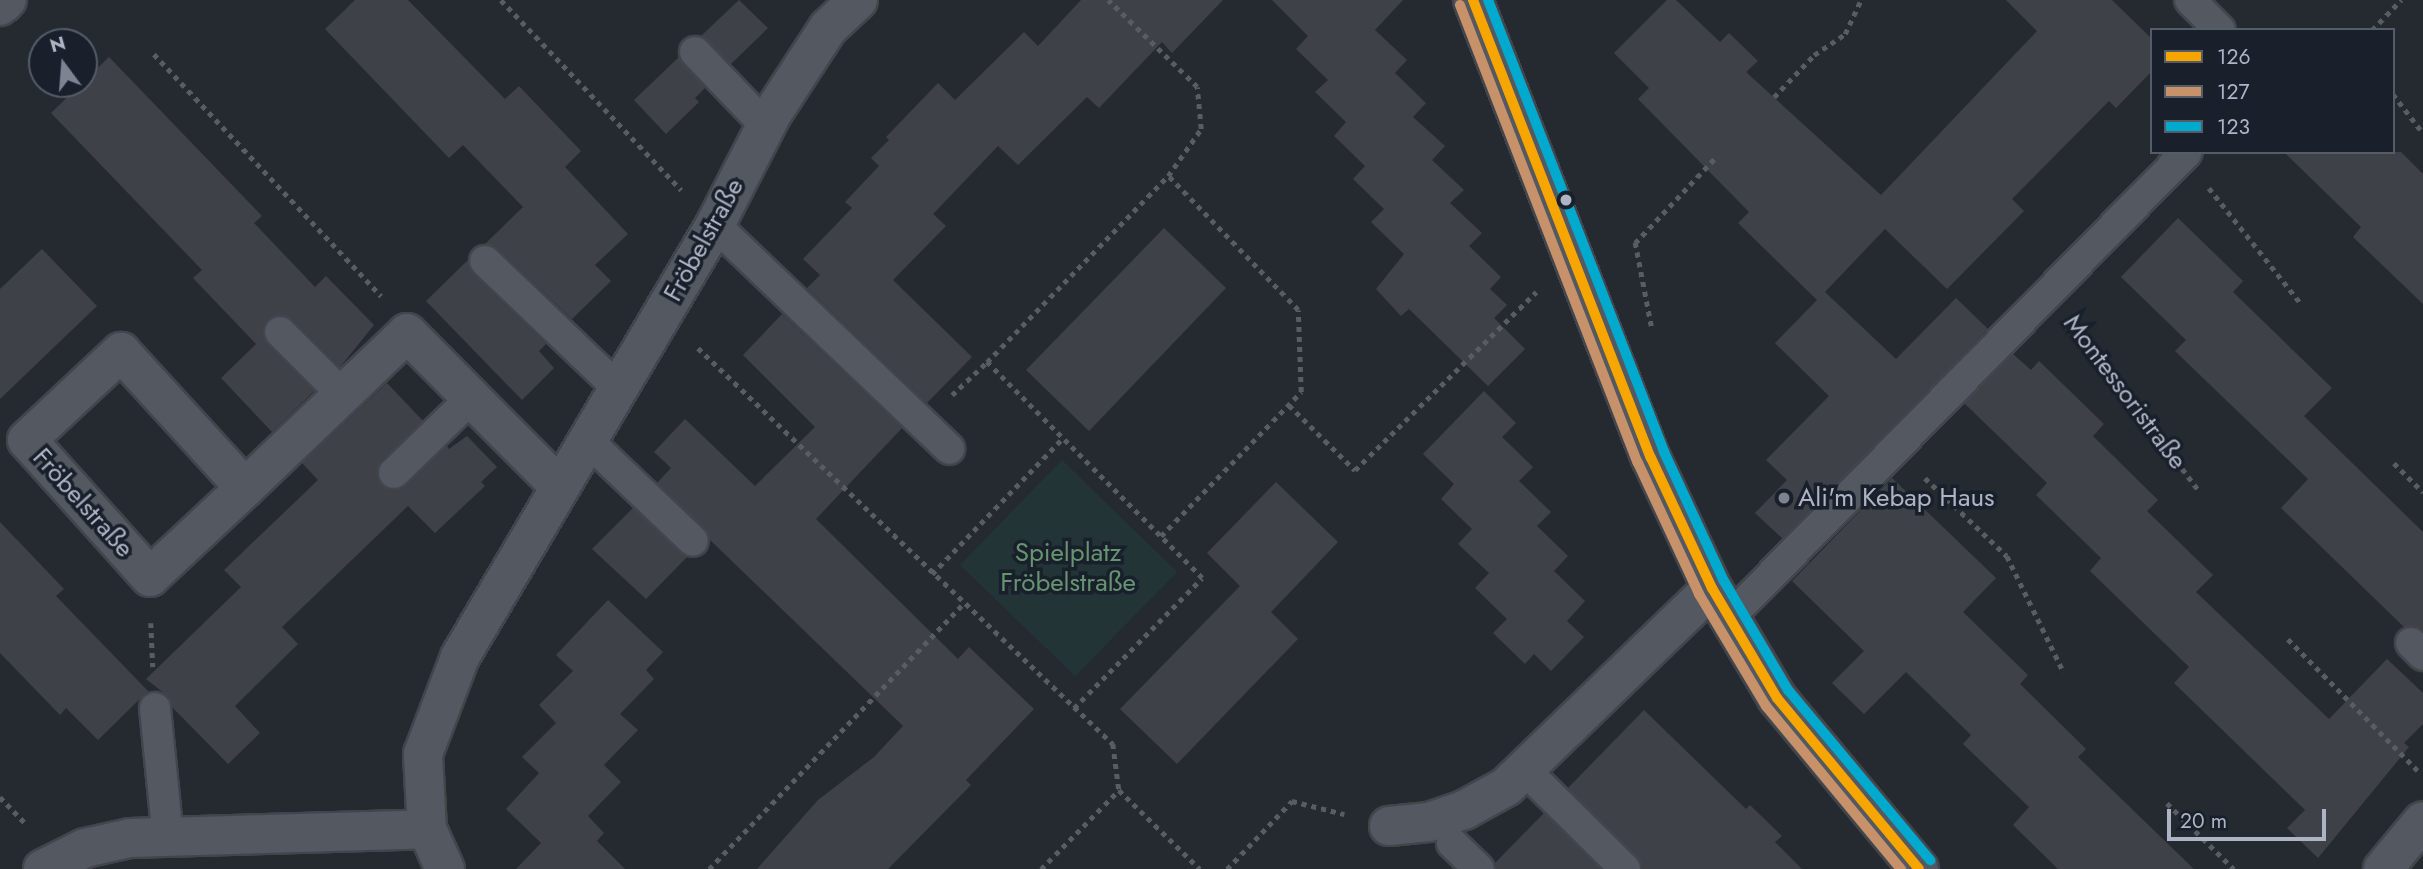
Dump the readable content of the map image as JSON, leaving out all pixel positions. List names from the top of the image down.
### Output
{
  "streets": {
    "street": ["Fröbelstraße"],
    "path": ["Montessoristraße"]
  },
  "parks": ["Spielplatz Fröbelstraße"],
  "places": ["Ali'm Kebap Haus"],
  "lines": ["transit line 126", "transit line 123", "transit line 127"],
  "legend": ["126", "127", "123"],
  "scale_bar": "20 m",
  "north": "top"
}
